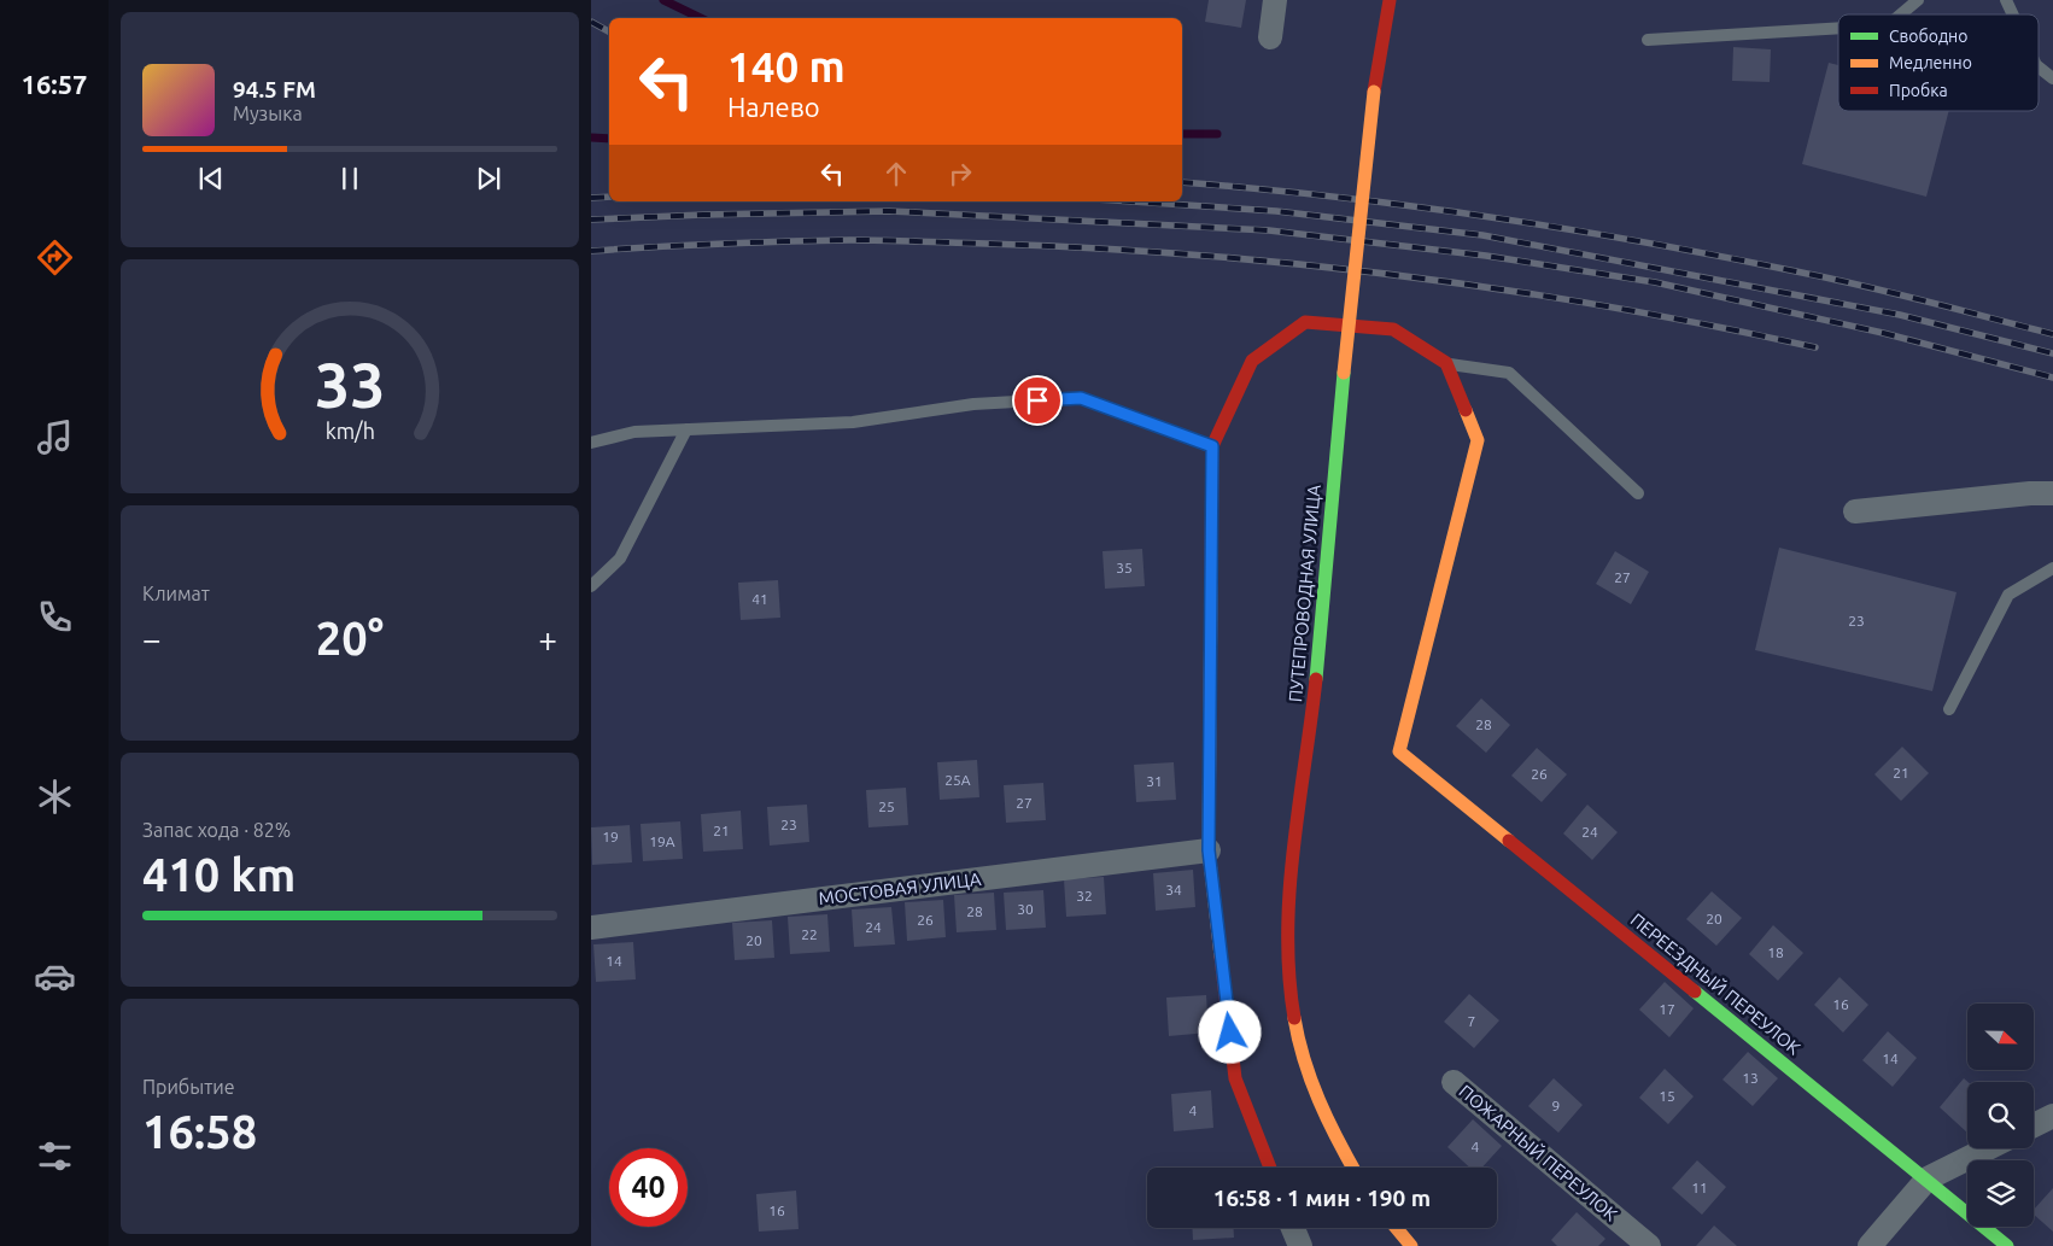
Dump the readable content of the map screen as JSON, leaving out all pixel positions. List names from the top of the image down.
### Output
{
  "streets": {
    "street": [
      "ПУТЕПРОВОДНАЯ УЛИЦА",
      "МОСТОВАЯ УЛИЦА",
      "ПЕРЕЕЗДНЫЙ ПЕРЕУЛОК",
      "ПОЖАРНЫЙ ПЕРЕУЛОК"
    ]
  },
  "house_numbers": [
    "35",
    "27",
    "41",
    "23",
    "28",
    "21",
    "26",
    "25А",
    "31",
    "27",
    "25",
    "23",
    "21",
    "24",
    "19",
    "19А",
    "34",
    "32",
    "30",
    "28",
    "20",
    "26",
    "24",
    "22",
    "20",
    "18",
    "14",
    "16",
    "17",
    "7",
    "14",
    "13",
    "15",
    "9",
    "4",
    "4",
    "11",
    "16"
  ],
  "legend": ["Свободно", "Медленно", "Пробка"],
  "north": "right",
  "page": {
    "tabs": "16:57",
    "turn": ["140 m", "Налево"],
    "song": ["94.5 FM", "Музыка"],
    "tile": [
      "Климат",
      ["Запас хода · 82%", "410 km"],
      ["Прибытие", "16:58"]
    ],
    "heat": ["−", "20°", "+"],
    "limit": "40",
    "trip": "16:58 · 1 мин · 190 m",
    "gauge": ["33", "km/h"]
  }
}
